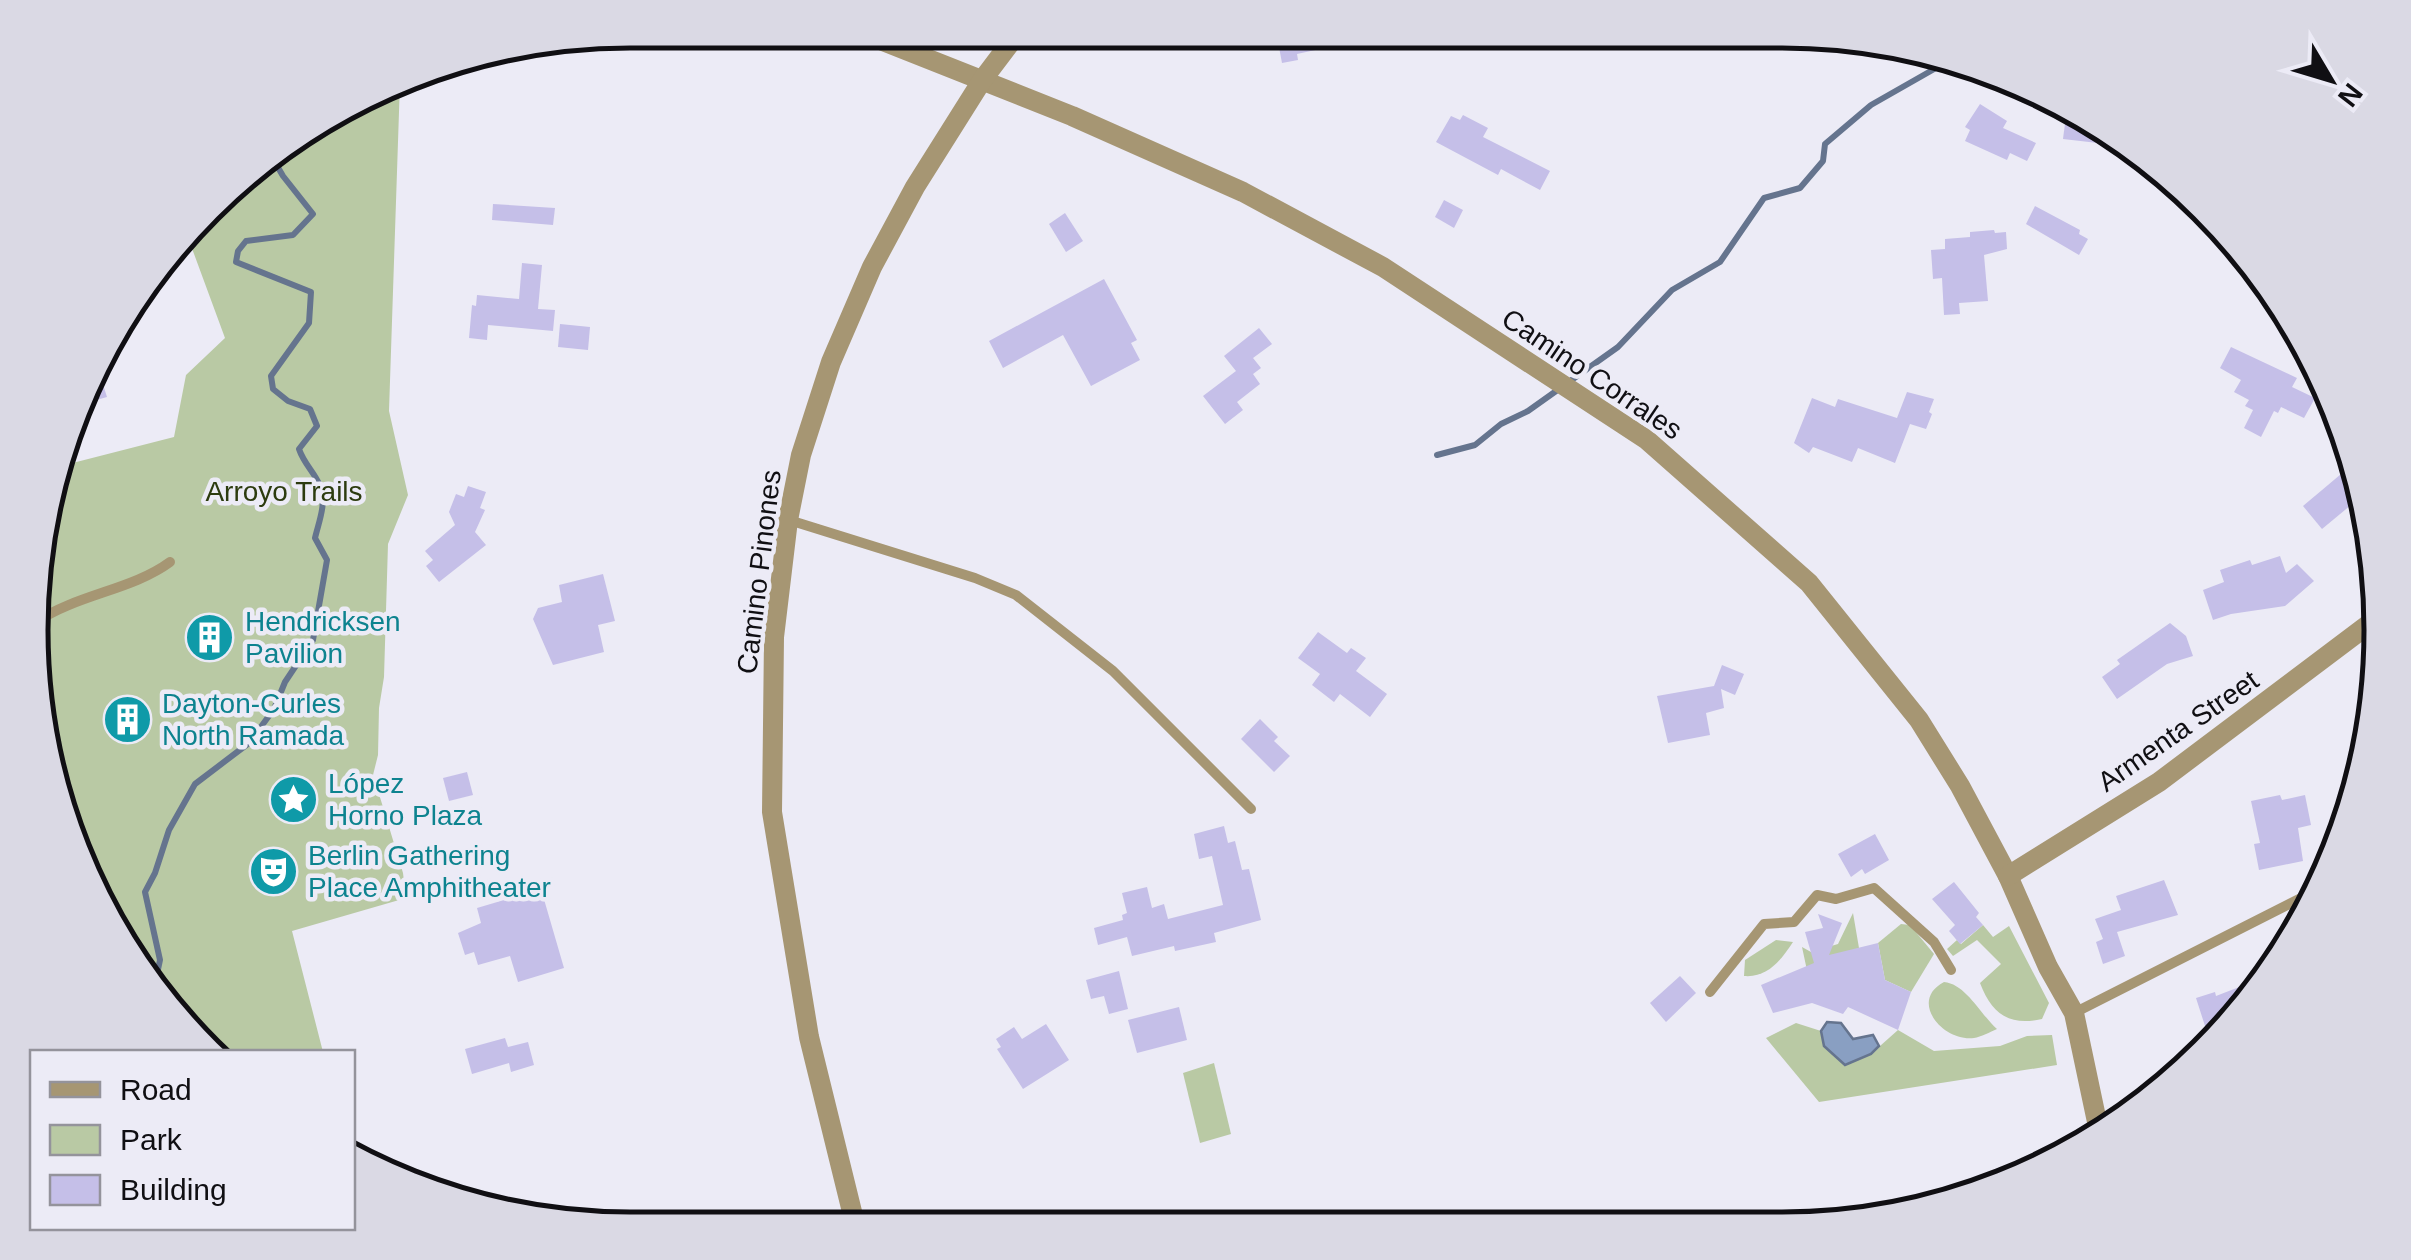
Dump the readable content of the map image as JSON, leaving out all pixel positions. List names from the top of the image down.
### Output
{
  "streets": {
    "street": ["Camino Corrales", "Camino Pinones", "Armenta Street"]
  },
  "crossings": [
    ["Camino Corrales", "Camino Pinones"],
    ["Camino Corrales", "Armenta Street"]
  ],
  "parks": ["Arroyo Trails"],
  "places": {
    "building": ["Hendricksen Pavilion", "Dayton-Curles North Ramada"],
    "place": ["López Horno Plaza"],
    "theatre": ["Berlin Gathering Place Amphitheater"]
  },
  "legend": ["Road", "Park", "Building"],
  "north": "bottom right"
}
